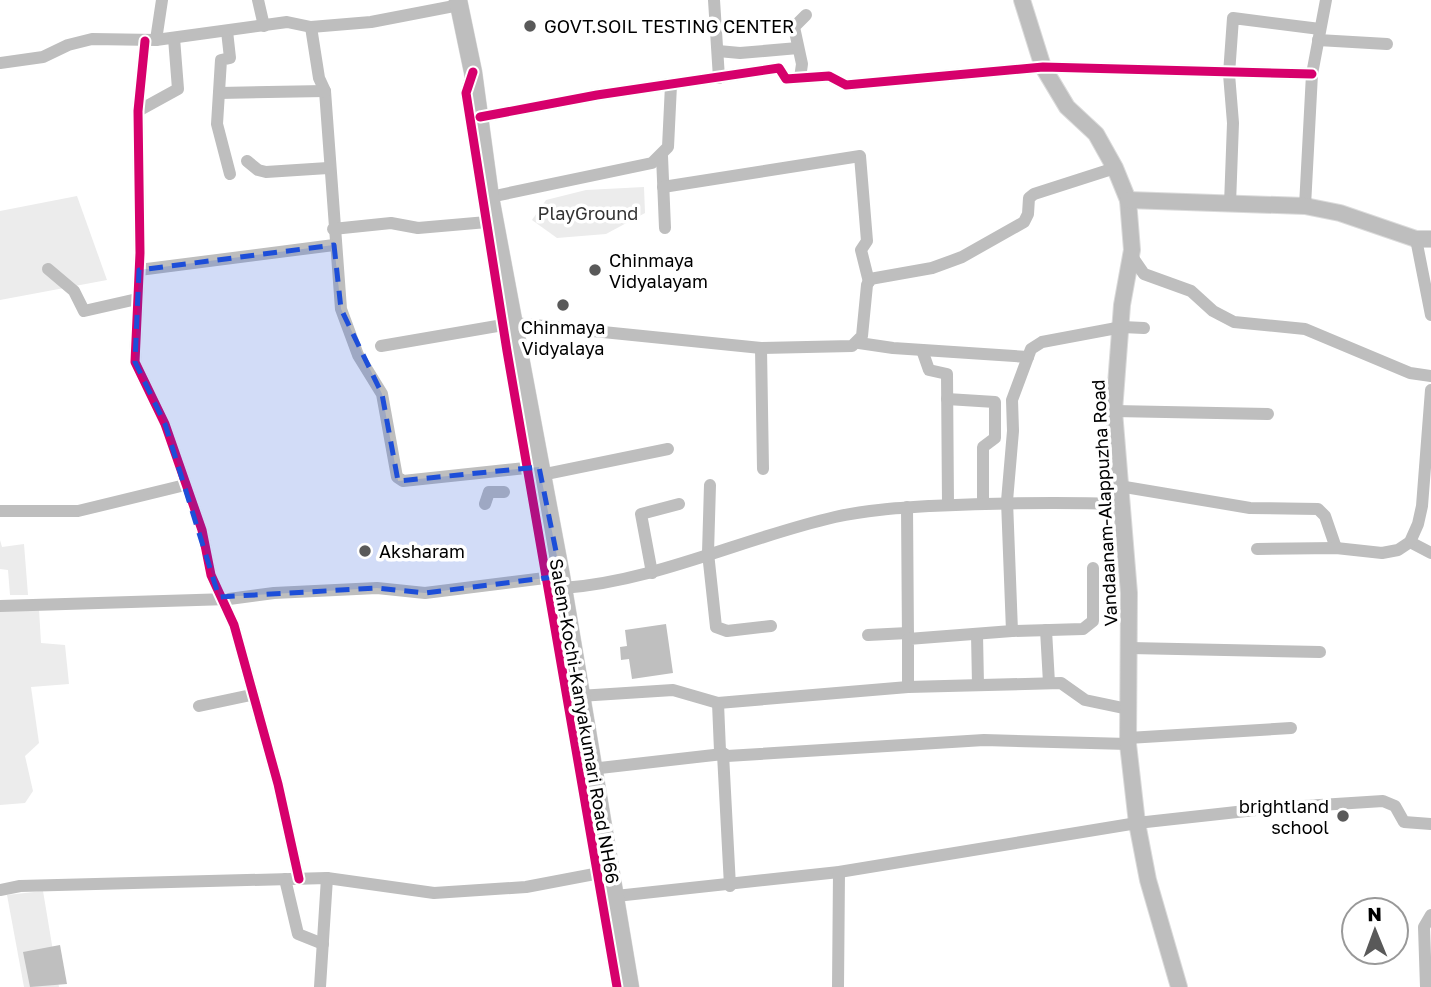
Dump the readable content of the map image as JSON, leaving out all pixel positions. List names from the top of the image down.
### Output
{
  "streets": {
    "highway": ["Salem-Kochi-Kanyakumari Road NH66"],
    "main road": ["Vandaanam-Alappuzha Road"]
  },
  "parks": ["PlayGround"],
  "places": [
    "GOVT.SOIL TESTING CENTER",
    "Chinmaya Vidyalayam",
    "Chinmaya Vidyalaya",
    "Aksharam",
    "brightland school"
  ],
  "north": "top"
}
